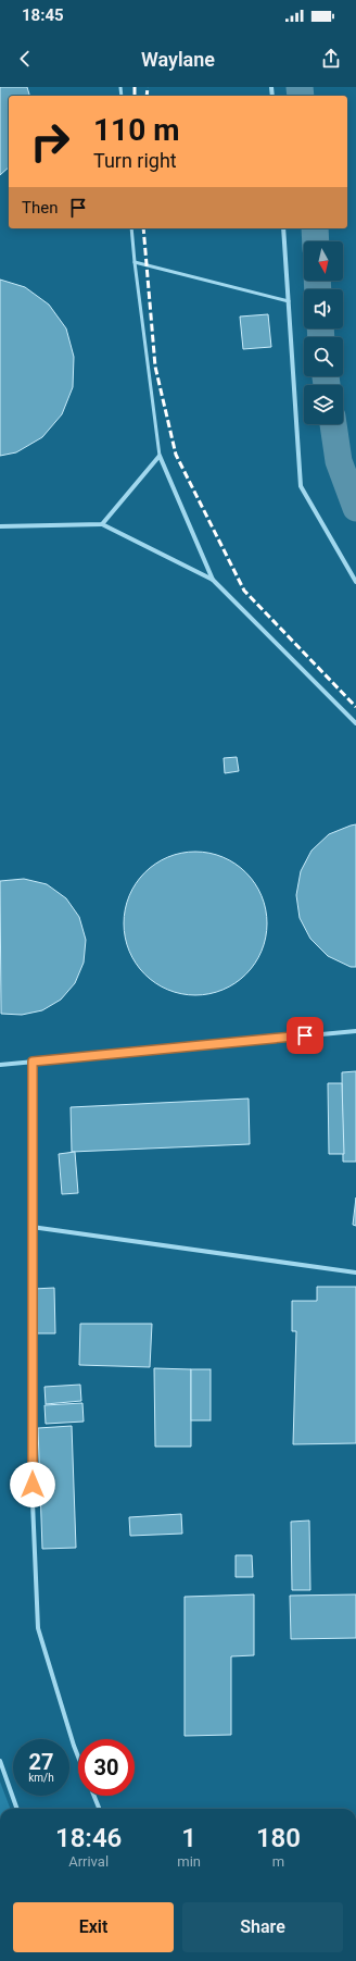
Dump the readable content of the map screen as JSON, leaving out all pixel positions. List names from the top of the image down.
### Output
{
  "north": "bottom",
  "page": {
    "status": "18:45",
    "header": "Waylane",
    "turn": ["110 m", "Turn right"],
    "then": "Then",
    "speed": "27 km/h",
    "limit": "30",
    "eta": [
      "18:46",
      "Arrival",
      "1",
      "min",
      "180",
      "m"
    ],
    "buttons": ["Exit", "Share"]
  }
}
